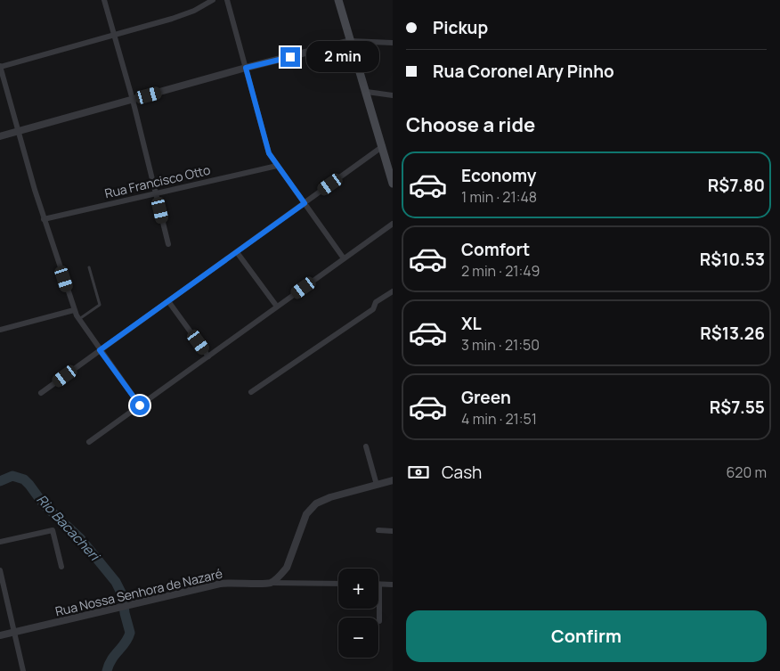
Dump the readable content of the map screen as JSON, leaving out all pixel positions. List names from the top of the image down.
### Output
{
  "streets": {
    "street": ["Rua Francisco Otto", "Rua Nossa Senhora de Nazaré"]
  },
  "water": ["Rio Bacacheri"],
  "page": {
    "banner": ["Pickup", "Rua Coronel Ary Pinho"],
    "bubble": "2 min",
    "heading": "Choose a ride",
    "list": [
      {
        "name": "Economy",
        "note": "1 min · 21:48",
        "value": "R$7.80"
      },
      {
        "name": "Comfort",
        "note": "2 min · 21:49",
        "value": "R$10.53"
      },
      {
        "name": "XL",
        "note": "3 min · 21:50",
        "value": "R$13.26"
      },
      {
        "name": "Green",
        "note": "4 min · 21:51",
        "value": "R$7.55"
      }
    ],
    "pay": ["Cash", "620 m"],
    "map_buttons": ["+", "−"],
    "buttons": "Confirm"
  }
}
